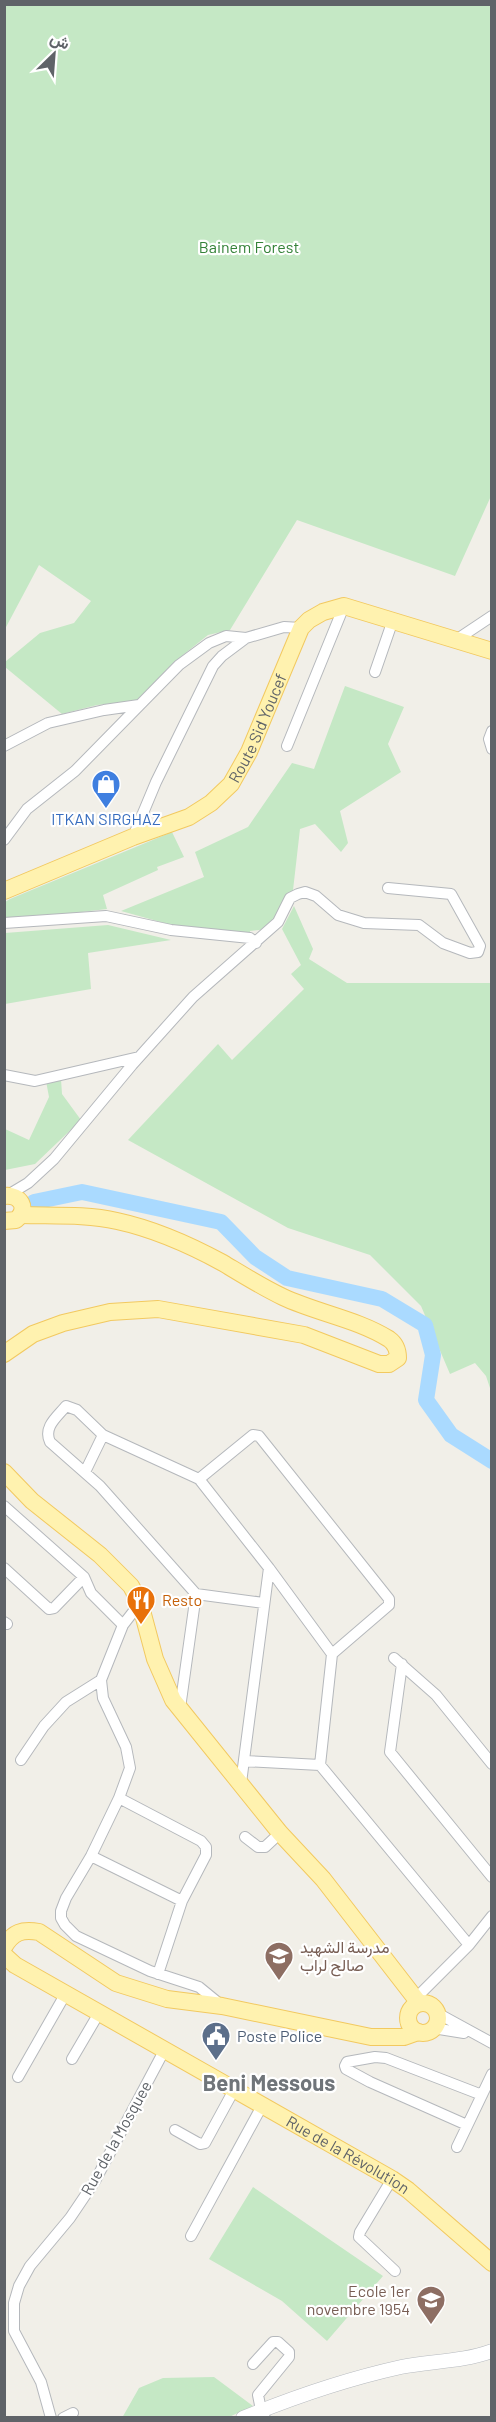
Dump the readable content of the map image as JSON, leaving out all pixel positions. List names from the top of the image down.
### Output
{
  "streets": {
    "main road": ["Route Sid Youcef", "Rue de la Révolution"],
    "street": ["Rue de la Mosquee"]
  },
  "crossings": [
    ["Rue de la Mosquee", "Rue de la Révolution"]
  ],
  "districts": ["Beni Messous"],
  "parks": ["Bainem Forest"],
  "places": {
    "shop": ["ITKAN SIRGHAZ"],
    "restaurant": ["Resto"],
    "school or university": ["مدرسة الشهيد صالح لراب", "Ecole 1er novembre 1954"],
    "public building": ["Poste Police"]
  },
  "north": "top right"
}
